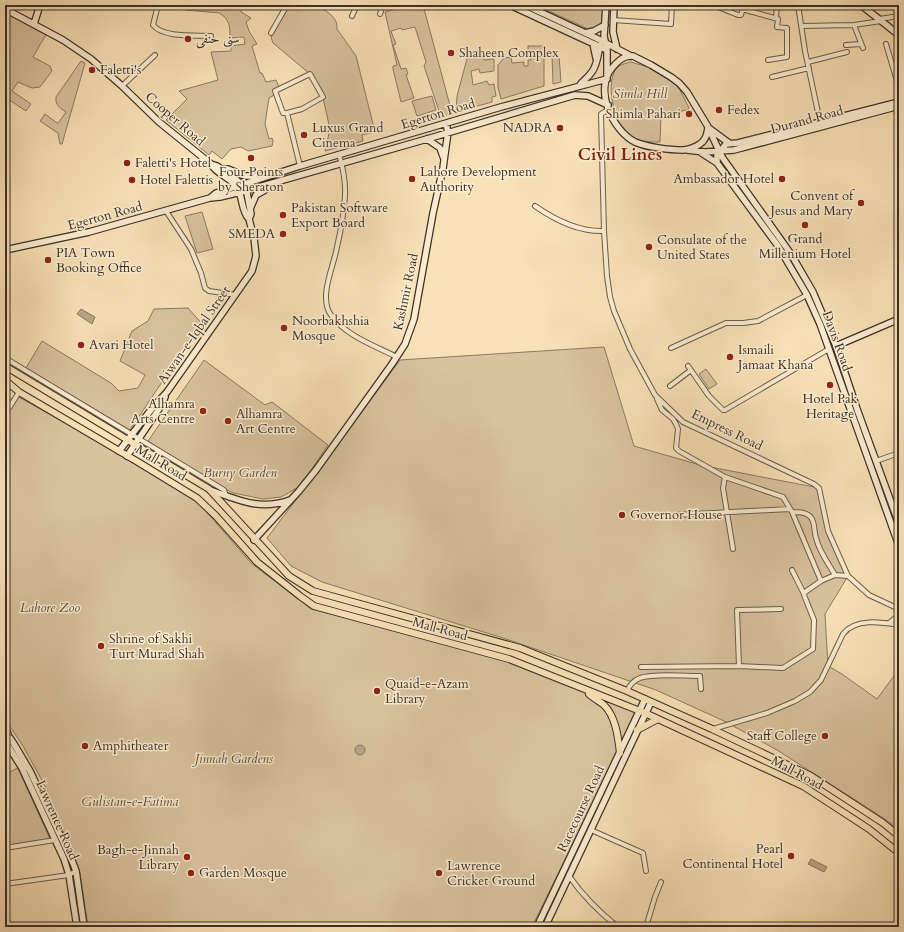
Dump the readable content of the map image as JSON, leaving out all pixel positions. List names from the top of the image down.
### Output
{
  "streets": {
    "main road": [
      "Egerton Road",
      "Cooper Road",
      "Durand Road",
      "Kashmir Road",
      "Aiwan-e-Iqbal Street",
      "Davis Road",
      "Mall Road",
      "Racecourse Road",
      "Lawrence Road"
    ],
    "street": ["Empress Road"]
  },
  "crossings": [
    ["Egerton Road", "Cooper Road"],
    ["Egerton Road", "Durand Road"],
    ["Egerton Road", "Kashmir Road"],
    ["Egerton Road", "Aiwan-e-Iqbal Street"],
    ["Egerton Road", "Davis Road"],
    ["Egerton Road", "Empress Road"],
    ["Cooper Road", "Aiwan-e-Iqbal Street"],
    ["Durand Road", "Davis Road"],
    ["Durand Road", "Empress Road"],
    ["Kashmir Road", "Mall Road"],
    ["Aiwan-e-Iqbal Street", "Mall Road"],
    ["Davis Road", "Empress Road"],
    ["Mall Road", "Racecourse Road"]
  ],
  "districts": ["Civil Lines"],
  "parks": [
    "Simla Hill",
    "Burny Garden",
    "Lahore Zoo",
    "Jinnah Gardens",
    "Gulistan-e-Fatima"
  ],
  "places": [
    "سنی حنفی",
    "Shaheen Complex",
    "Faletti's",
    "Fedex",
    "Shimla Pahari",
    "NADRA",
    "Luxus Grand Cinema",
    "Four Points by Sheraton",
    "Faletti's Hotel",
    "Lahore Development Authority",
    "Ambassador Hotel",
    "Hotel Falettis",
    "Convent of Jesus and Mary",
    "Pakistan Software Export Board",
    "Grand Millenium Hotel",
    "SMEDA",
    "Consulate of the United States",
    "PIA Town Booking Office",
    "Noorbakhshia Mosque",
    "Avari Hotel",
    "Ismaili Jamaat Khana",
    "Hotel Pak Heritage",
    "Alhamra Arts Centre",
    "Alhamra Art Centre",
    "Governor House",
    "Shrine of Sakhi Turt Murad Shah",
    "Quaid-e-Azam Library",
    "Staff College",
    "Amphitheater",
    "Pearl Continental Hotel",
    "Bagh-e-Jinnah Library",
    "Garden Mosque",
    "Lawrence Cricket Ground"
  ]
}
